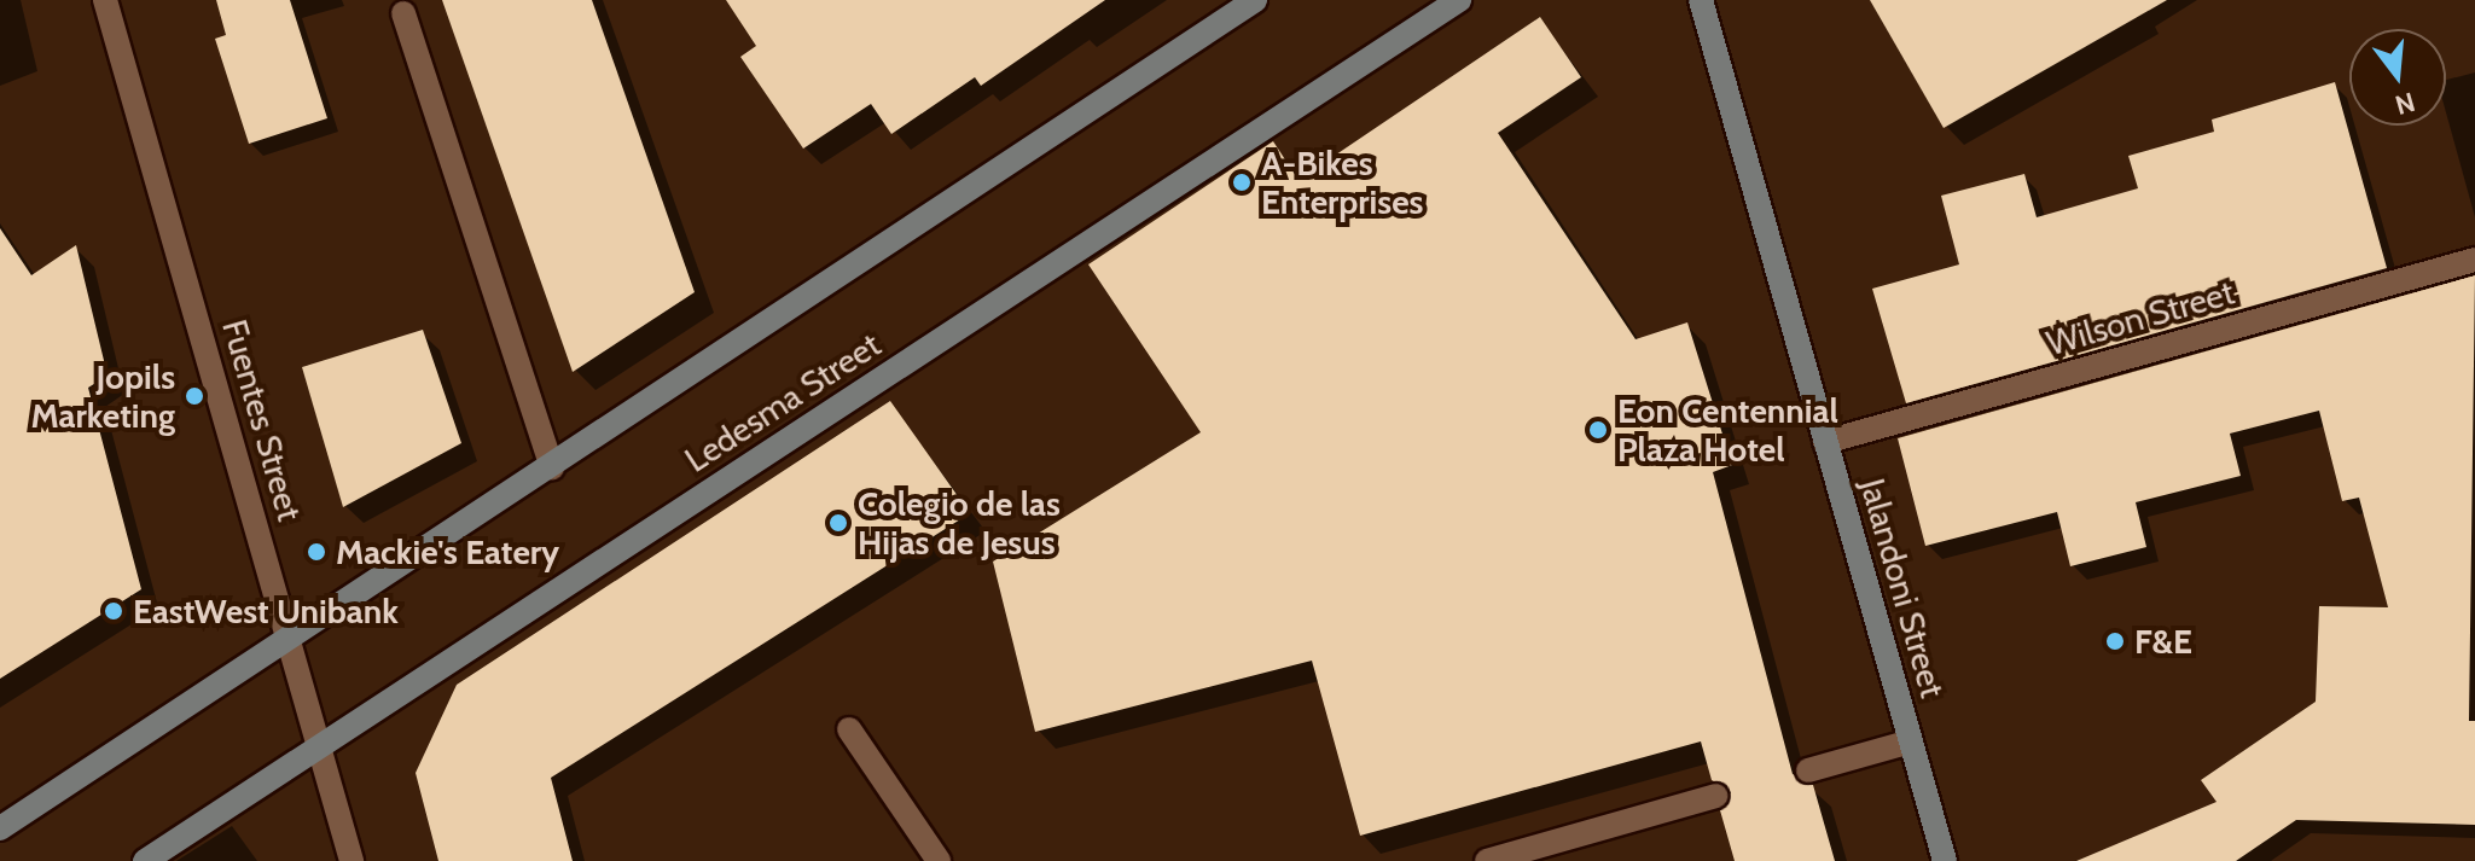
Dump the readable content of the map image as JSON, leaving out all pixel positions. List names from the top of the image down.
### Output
{
  "streets": {
    "main road": ["Ledesma Street", "Jalandoni Street"],
    "street": ["Wilson Street", "Fuentes Street"]
  },
  "crossings": [
    ["Wilson Street", "Jalandoni Street"],
    ["Ledesma Street", "Fuentes Street"]
  ],
  "places": [
    "A-Bikes Enterprises",
    "Jopils Marketing",
    "Eon Centennial Plaza Hotel",
    "Colegio de las Hijas de Jesus",
    "Mackie's Eatery",
    "EastWest Unibank",
    "F&E"
  ],
  "north": "bottom"
}
